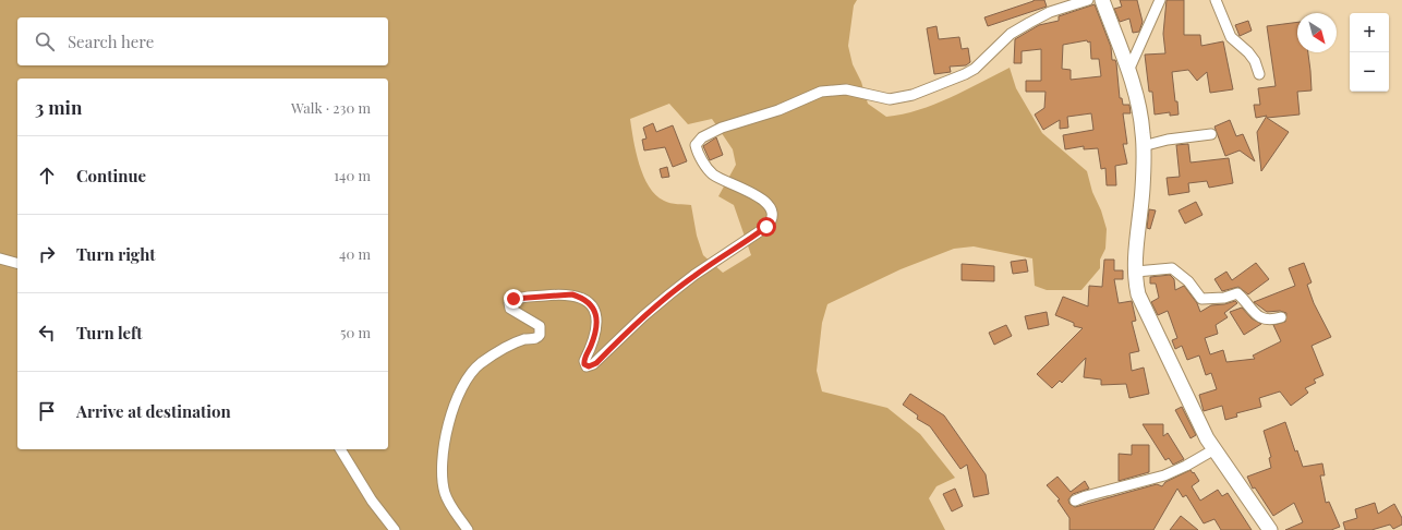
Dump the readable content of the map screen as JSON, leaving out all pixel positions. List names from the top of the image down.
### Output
{
  "north": "bottom right",
  "page": {
    "map_buttons": ["+", "−"],
    "search": "Search here",
    "heading": ["3 min", "Walk · 230 m"],
    "list": [
      ["Continue", "140 m"],
      ["Turn right", "40 m"],
      ["Turn left", "50 m"],
      "Arrive at destination"
    ]
  }
}
